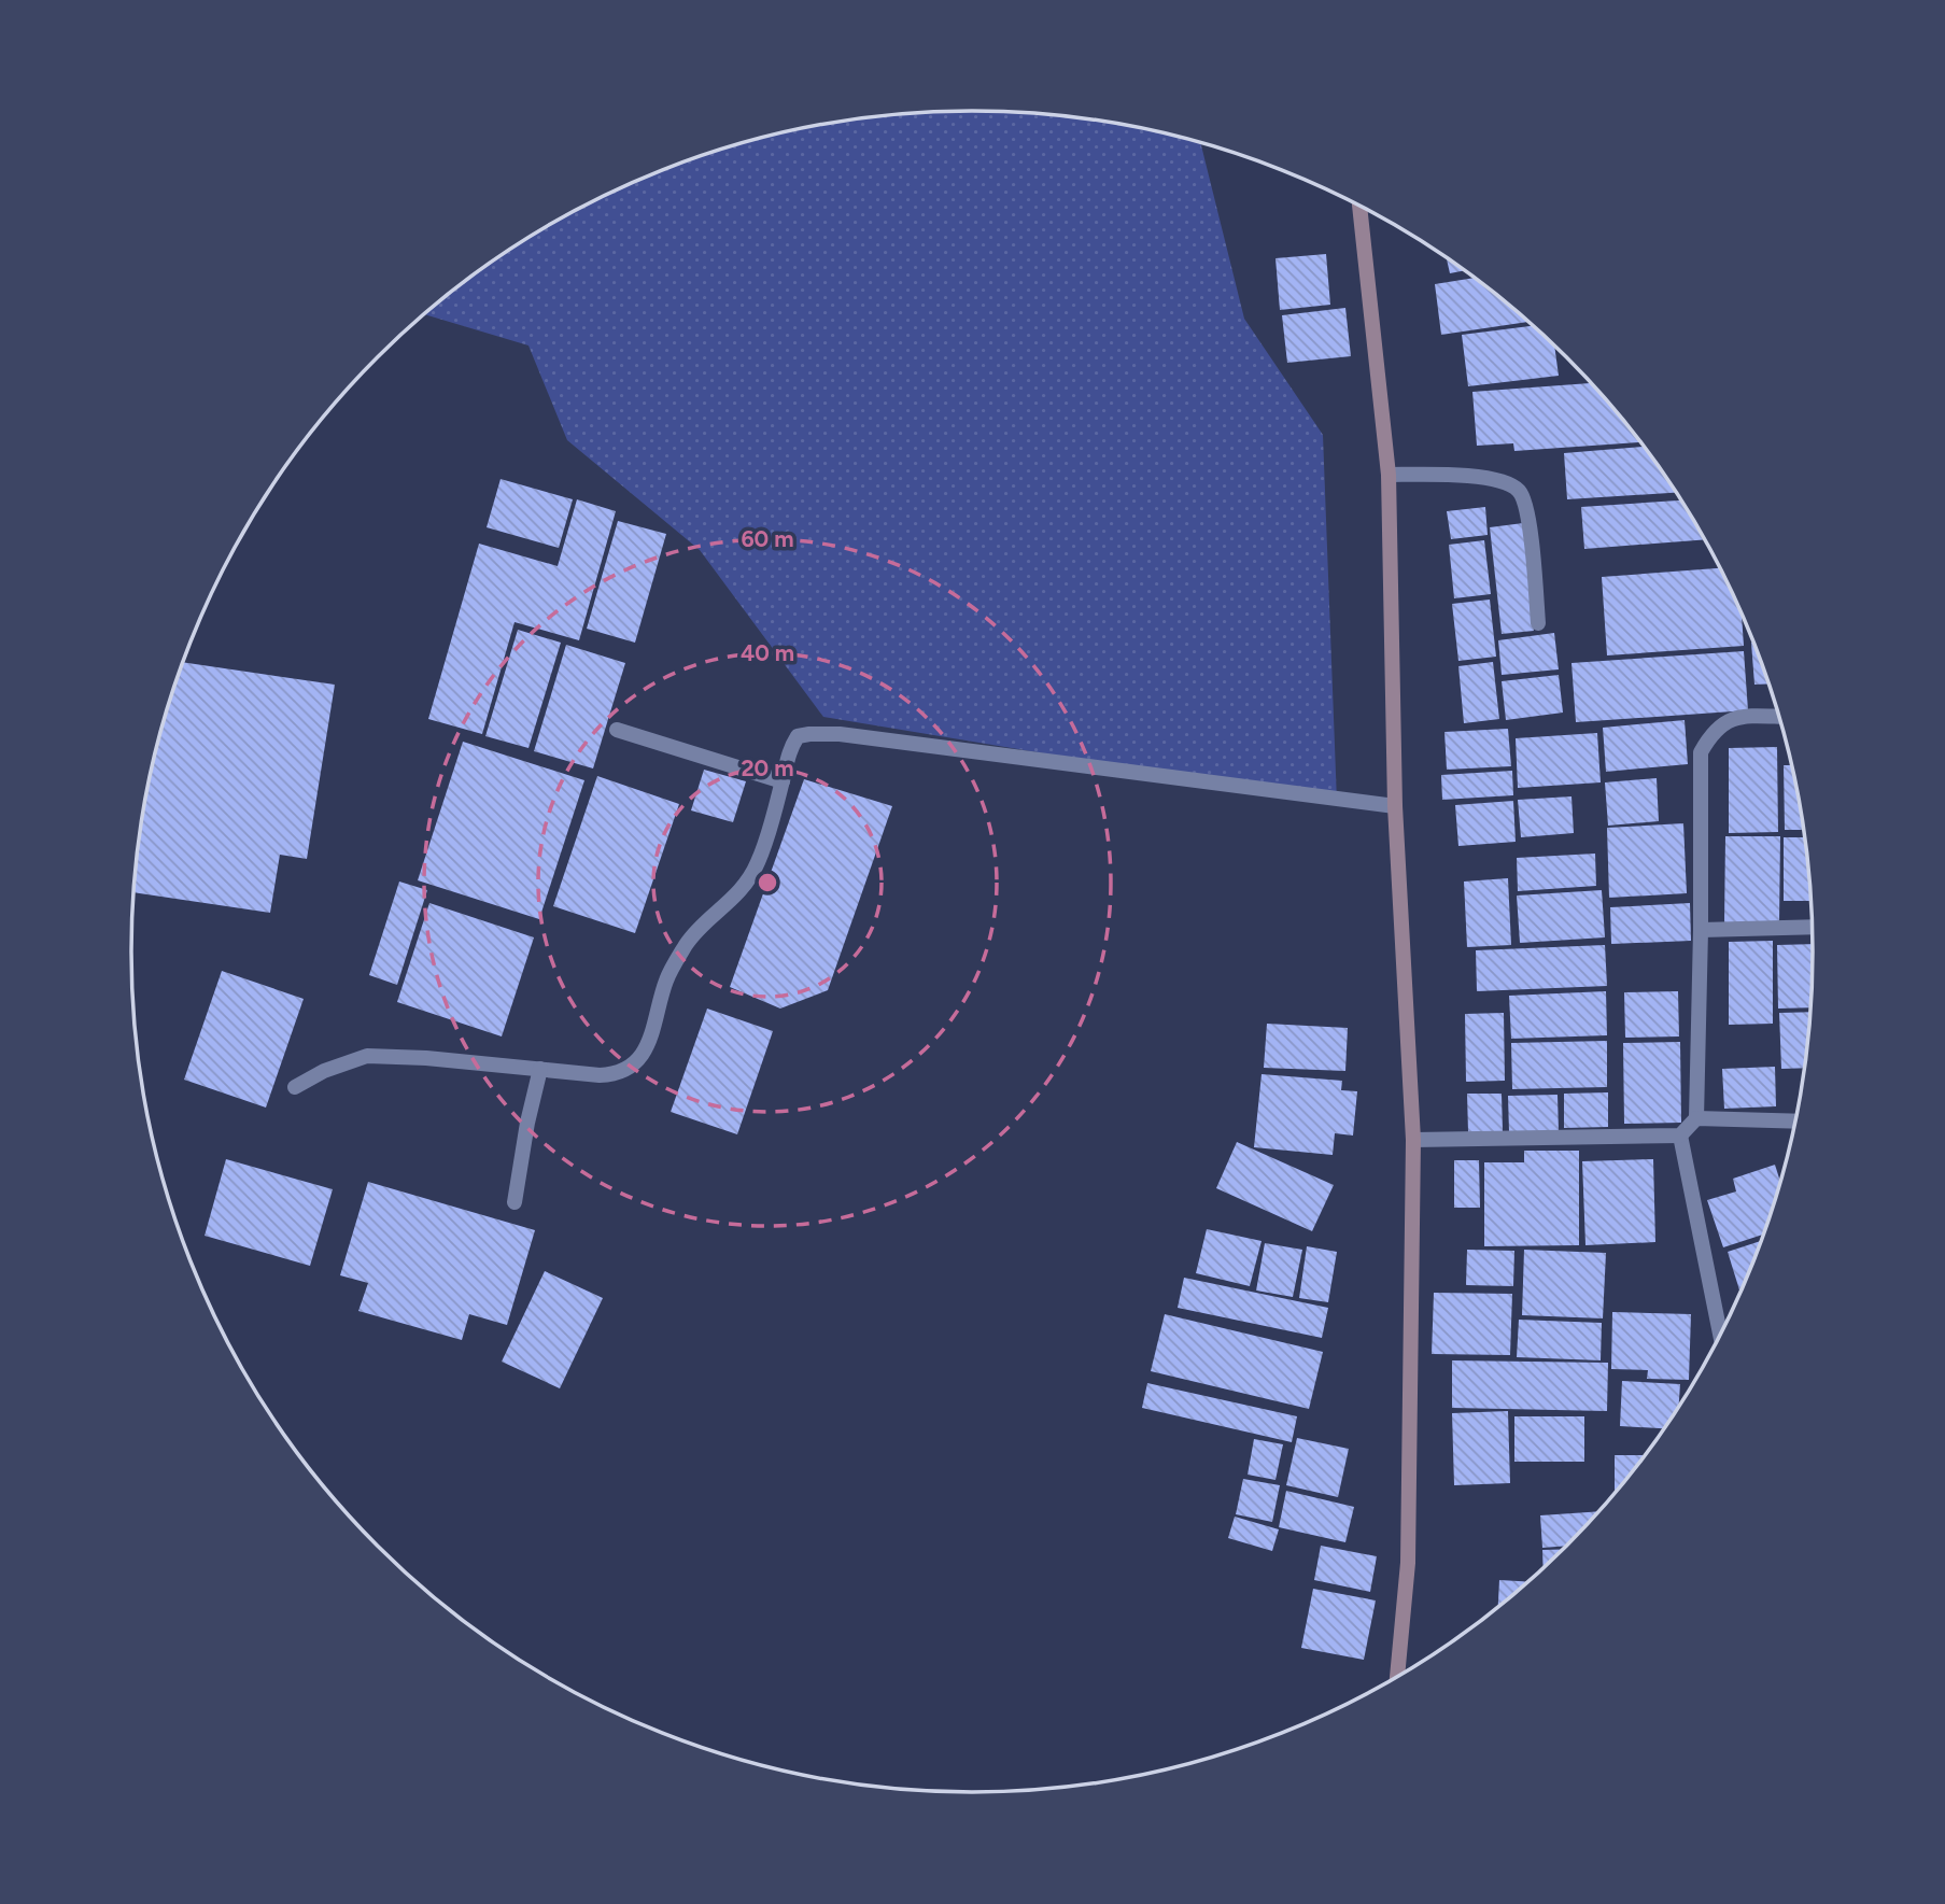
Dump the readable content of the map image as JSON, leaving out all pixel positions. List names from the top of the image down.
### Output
{
  "rings": ["60 m", "40 m", "20 m"]
}
